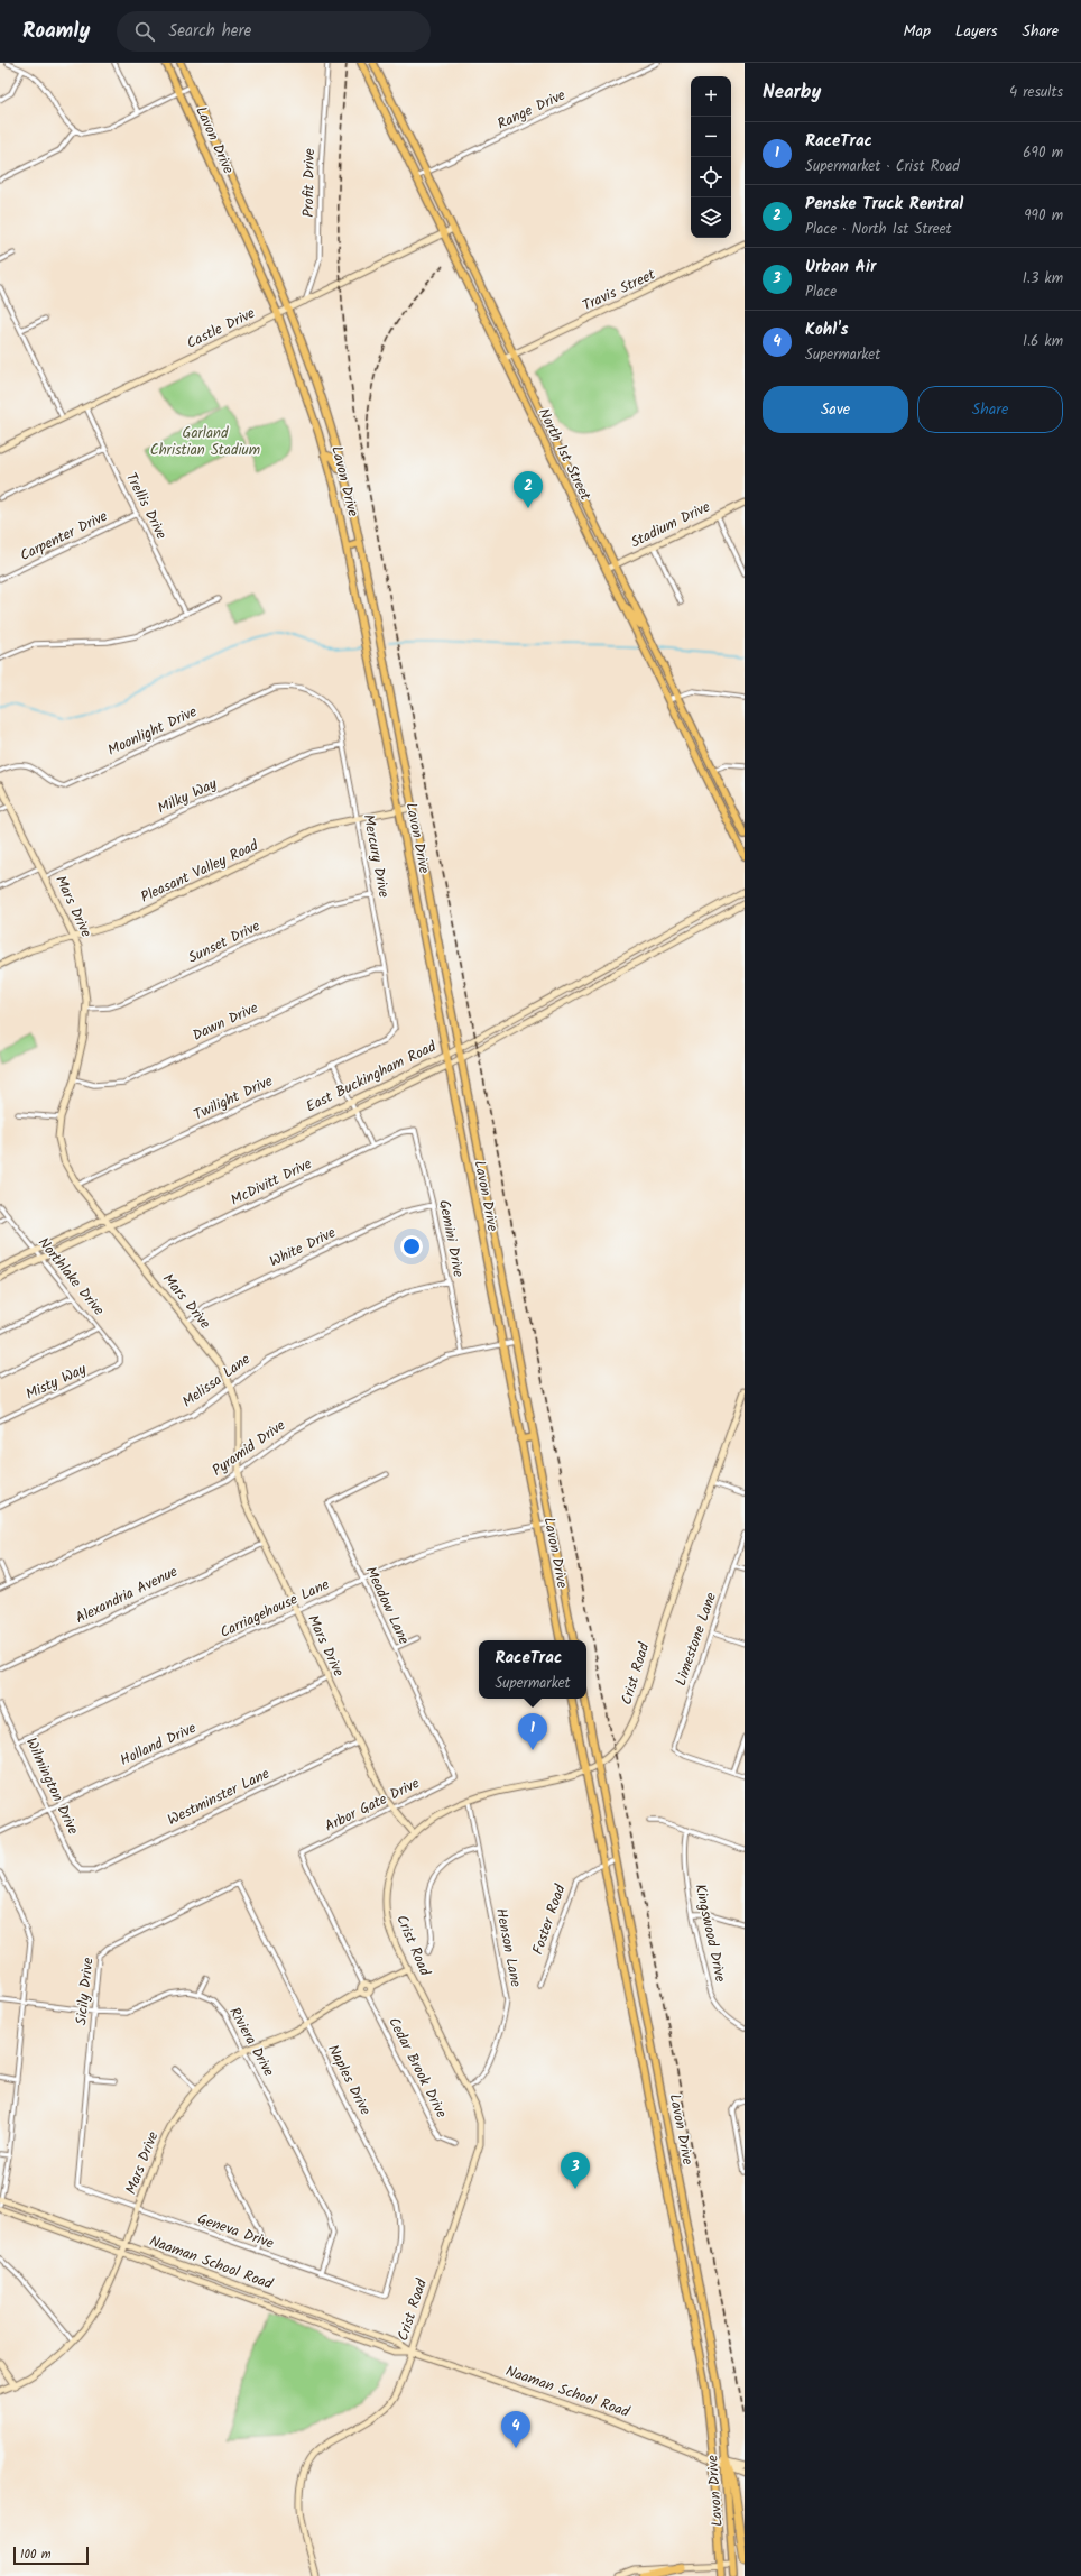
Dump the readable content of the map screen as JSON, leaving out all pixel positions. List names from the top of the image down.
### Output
{
  "streets": {
    "main road": ["Lavon Drive", "North 1st Street"],
    "street": [
      "Range Drive",
      "Profit Drive",
      "Travis Street",
      "Castle Drive",
      "Trellis Drive",
      "Stadium Drive",
      "Carpenter Drive",
      "Moonlight Drive",
      "Milky Way",
      "Mercury Drive",
      "Pleasant Valley Road",
      "Mars Drive",
      "Sunset Drive",
      "Dawn Drive",
      "East Buckingham Road",
      "Twilight Drive",
      "McDivitt Drive",
      "Gemini Drive",
      "White Drive",
      "Northlake Drive",
      "Melissa Lane",
      "Misty Way",
      "Pyramid Drive",
      "Alexandria Avenue",
      "Meadow Lane",
      "Carriagehouse Lane",
      "Limestone Lane",
      "Crist Road",
      "Holland Drive",
      "Wilmington Drive",
      "Westminster Lane",
      "Arbor Gate Drive",
      "Foster Road",
      "Kingswood Drive",
      "Henson Lane",
      "Sicily Drive",
      "Riviera Drive",
      "Cedar Brook Drive",
      "Naples Drive",
      "Geneva Drive",
      "Naaman School Road"
    ]
  },
  "crossings": [
    ["Range Drive", "North 1st Street"],
    ["Lavon Drive", "Castle Drive"],
    ["Lavon Drive", "Pleasant Valley Road"],
    ["Lavon Drive", "East Buckingham Road"],
    ["Lavon Drive", "Pyramid Drive"],
    ["Lavon Drive", "Carriagehouse Lane"],
    ["Lavon Drive", "Crist Road"],
    ["Lavon Drive", "Foster Road"],
    ["Lavon Drive", "Naaman School Road"],
    ["Profit Drive", "Castle Drive"],
    ["Travis Street", "North 1st Street"],
    ["Castle Drive", "North 1st Street"],
    ["Castle Drive", "Trellis Drive"],
    ["North 1st Street", "Stadium Drive"],
    ["Trellis Drive", "Carpenter Drive"],
    ["Moonlight Drive", "Mercury Drive"],
    ["Milky Way", "Mercury Drive"],
    ["Milky Way", "Mars Drive"],
    ["Mercury Drive", "Pleasant Valley Road"],
    ["Mercury Drive", "Sunset Drive"],
    ["Mercury Drive", "Dawn Drive"],
    ["Mercury Drive", "Twilight Drive"],
    ["Pleasant Valley Road", "Mars Drive"],
    ["Mars Drive", "Sunset Drive"],
    ["Mars Drive", "Dawn Drive"],
    ["Mars Drive", "East Buckingham Road"],
    ["Mars Drive", "Twilight Drive"],
    ["Mars Drive", "McDivitt Drive"],
    ["Mars Drive", "White Drive"],
    ["Mars Drive", "Melissa Lane"],
    ["Mars Drive", "Pyramid Drive"],
    ["Mars Drive", "Alexandria Avenue"],
    ["Mars Drive", "Carriagehouse Lane"],
    ["Mars Drive", "Crist Road"],
    ["Mars Drive", "Holland Drive"],
    ["Mars Drive", "Westminster Lane"],
    ["Mars Drive", "Arbor Gate Drive"],
    ["Mars Drive", "Riviera Drive"],
    ["Mars Drive", "Cedar Brook Drive"],
    ["Mars Drive", "Naples Drive"],
    ["Mars Drive", "Geneva Drive"],
    ["Mars Drive", "Naaman School Road"],
    ["East Buckingham Road", "Northlake Drive"],
    ["McDivitt Drive", "Gemini Drive"],
    ["Gemini Drive", "White Drive"],
    ["Gemini Drive", "Melissa Lane"],
    ["Gemini Drive", "Pyramid Drive"],
    ["Northlake Drive", "Misty Way"],
    ["Meadow Lane", "Carriagehouse Lane"],
    ["Meadow Lane", "Arbor Gate Drive"],
    ["Carriagehouse Lane", "Wilmington Drive"],
    ["Crist Road", "Henson Lane"],
    ["Crist Road", "Naaman School Road"],
    ["Holland Drive", "Wilmington Drive"],
    ["Wilmington Drive", "Westminster Lane"],
    ["Sicily Drive", "Riviera Drive"],
    ["Sicily Drive", "Naples Drive"],
    ["Sicily Drive", "Geneva Drive"],
    ["Riviera Drive", "Geneva Drive"],
    ["Naples Drive", "Geneva Drive"]
  ],
  "parks": ["Garland Christian Stadium"],
  "scale_bar": "100 m",
  "page": {
    "header": "Roamly",
    "search": "Search here",
    "nav": ["Map", "Layers", "Share"],
    "heading": ["Nearby", "4 results"],
    "map_buttons": ["+", "−"],
    "list": [
      {
        "mark": "1",
        "name": "RaceTrac",
        "note": "Supermarket · Crist Road",
        "value": "690 m"
      },
      {
        "mark": "2",
        "name": "Penske Truck Rentral",
        "note": "Place · North 1st Street",
        "value": "990 m"
      },
      {
        "mark": "3",
        "name": "Urban Air",
        "note": "Place",
        "value": "1.3 km"
      },
      {
        "mark": "4",
        "name": "Kohl's",
        "note": "Supermarket",
        "value": "1.6 km"
      }
    ],
    "buttons": ["Save", "Share"],
    "pins": [
      "2",
      "1",
      "3",
      "4"
    ],
    "popup": ["RaceTrac", "Supermarket"],
    "scale": "100 m"
  }
}
